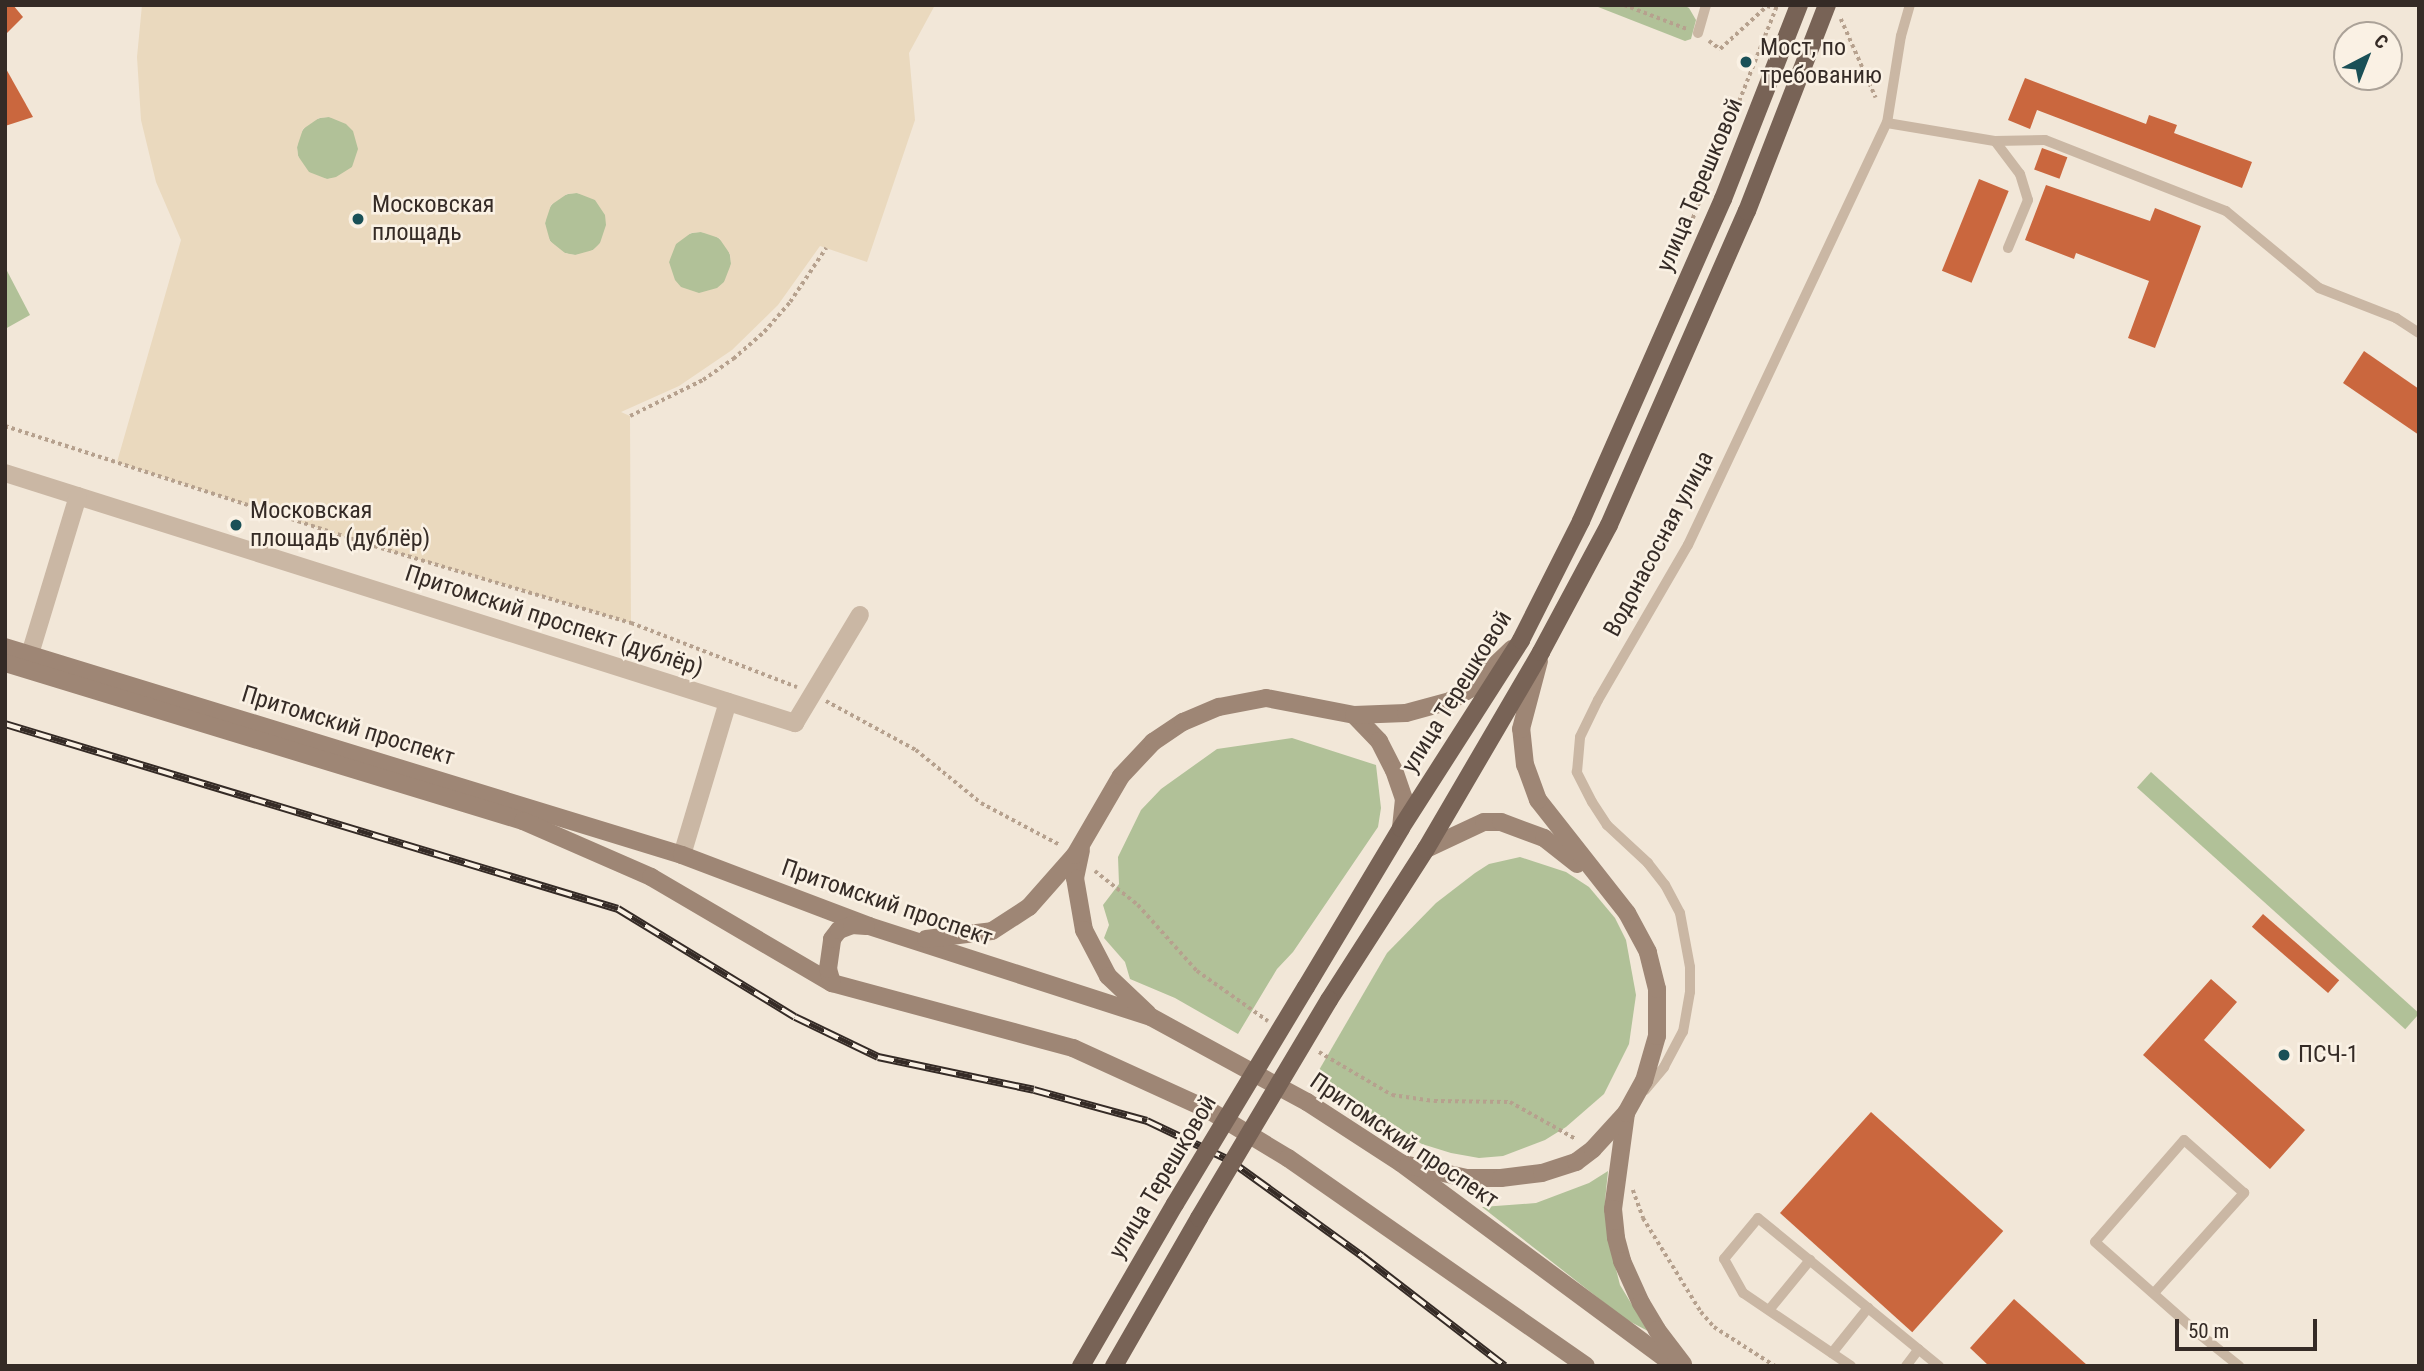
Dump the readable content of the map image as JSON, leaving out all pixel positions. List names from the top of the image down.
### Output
{
  "streets": {
    "main road": ["улица Терешковой", "Притомский проспект"],
    "street": ["Притомский проспект (дублёр)"],
    "lane": ["Водонасосная улица"]
  },
  "places": [
    "Мост, по требованию",
    "Московская площадь",
    "Московская площадь (дублёр)",
    "ПСЧ-1"
  ],
  "scale_bar": "50 m",
  "north": "top right"
}
